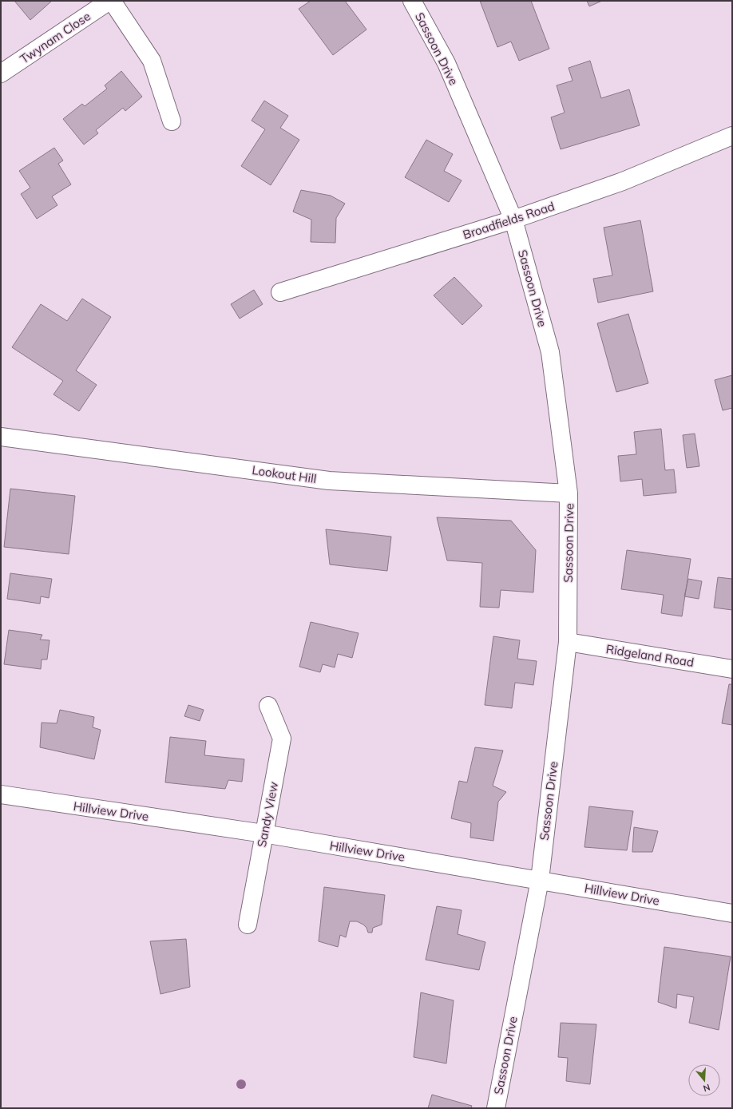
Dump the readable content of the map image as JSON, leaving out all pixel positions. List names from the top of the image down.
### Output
{
  "streets": {
    "street": [
      "Twynam Close",
      "Sassoon Drive",
      "Broadfields Road",
      "Lookout Hill",
      "Ridgeland Road",
      "Hillview Drive",
      "Sandy View"
    ]
  },
  "crossings": [
    ["Sassoon Drive", "Broadfields Road"],
    ["Sassoon Drive", "Lookout Hill"],
    ["Sassoon Drive", "Ridgeland Road"],
    ["Sassoon Drive", "Hillview Drive"],
    ["Hillview Drive", "Sandy View"]
  ],
  "north": "bottom"
}
